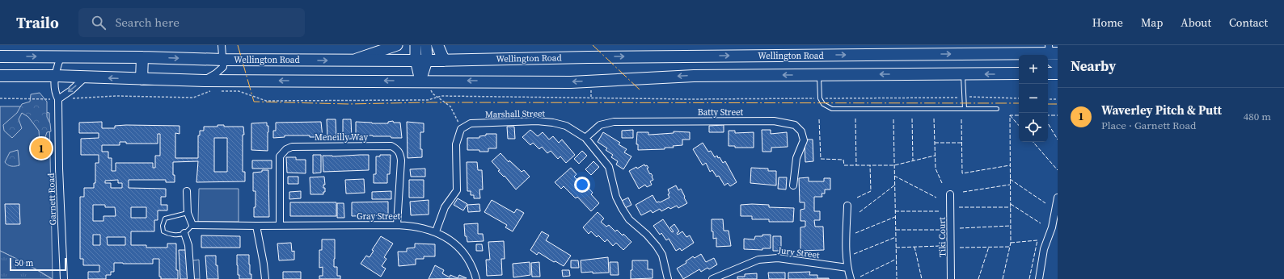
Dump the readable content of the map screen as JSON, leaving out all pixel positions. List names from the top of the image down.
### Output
{
  "streets": {
    "highway": ["Wellington Road"],
    "street": [
      "Batty Street",
      "Marshall Street",
      "Meneilly Way",
      "Garnett Road",
      "Gray Street",
      "Tiki Court",
      "Jury Street"
    ]
  },
  "crossings": [
    ["Wellington Road", "Garnett Road"],
    ["Batty Street", "Marshall Street"],
    ["Marshall Street", "Gray Street"],
    ["Meneilly Way", "Gray Street"]
  ],
  "scale_bar": "50 m",
  "page": {
    "header": "Trailo",
    "search": "Search here",
    "nav": [
      "Home",
      "Map",
      "About",
      "Contact"
    ],
    "heading": "Nearby",
    "map_buttons": ["+", "−"],
    "list": [
      {
        "mark": "1",
        "name": "Waverley Pitch & Putt",
        "note": "Place · Garnett Road",
        "value": "480 m"
      }
    ],
    "pins": "1",
    "scale": "50 m"
  }
}
